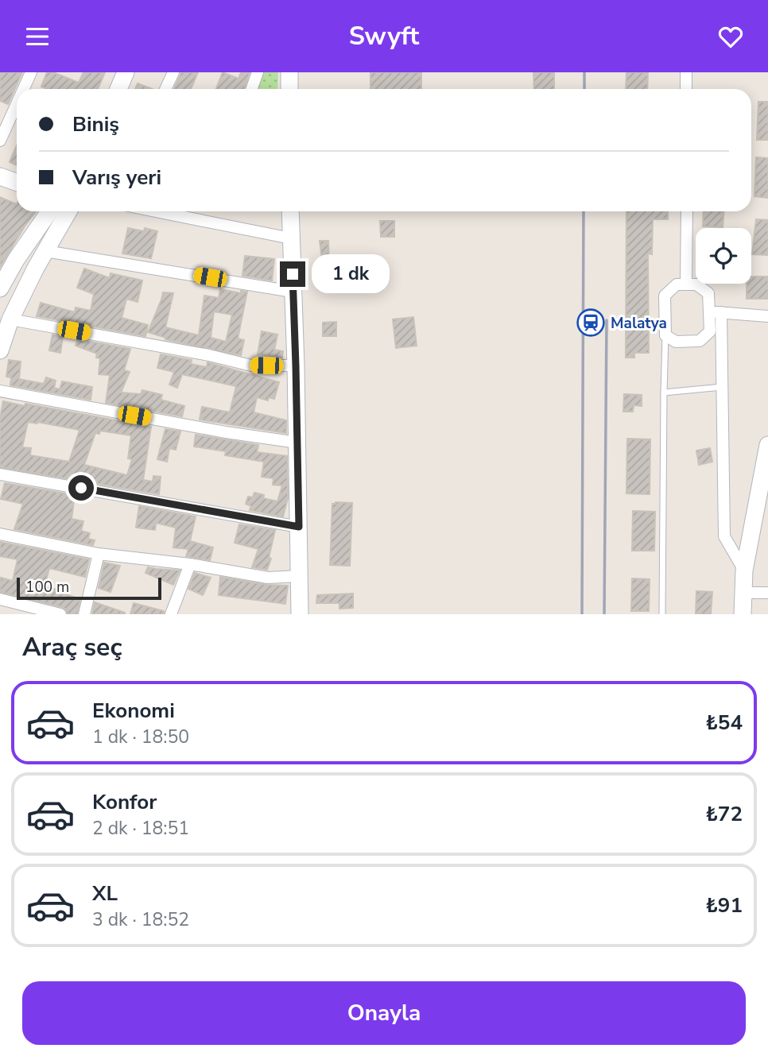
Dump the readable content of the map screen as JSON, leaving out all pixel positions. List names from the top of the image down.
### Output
{
  "places": {
    "station": ["Malatya"]
  },
  "scale_bar": "100 m",
  "page": {
    "header": "Swyft",
    "banner": ["Biniş", "Varış yeri"],
    "bubble": "1 dk",
    "scale": "100 m",
    "heading": "Araç seç",
    "list": [
      {
        "name": "Ekonomi",
        "note": "1 dk · 18:50",
        "value": "₺54"
      },
      {
        "name": "Konfor",
        "note": "2 dk · 18:51",
        "value": "₺72"
      },
      {
        "name": "XL",
        "note": "3 dk · 18:52",
        "value": "₺91"
      }
    ],
    "buttons": "Onayla"
  }
}
